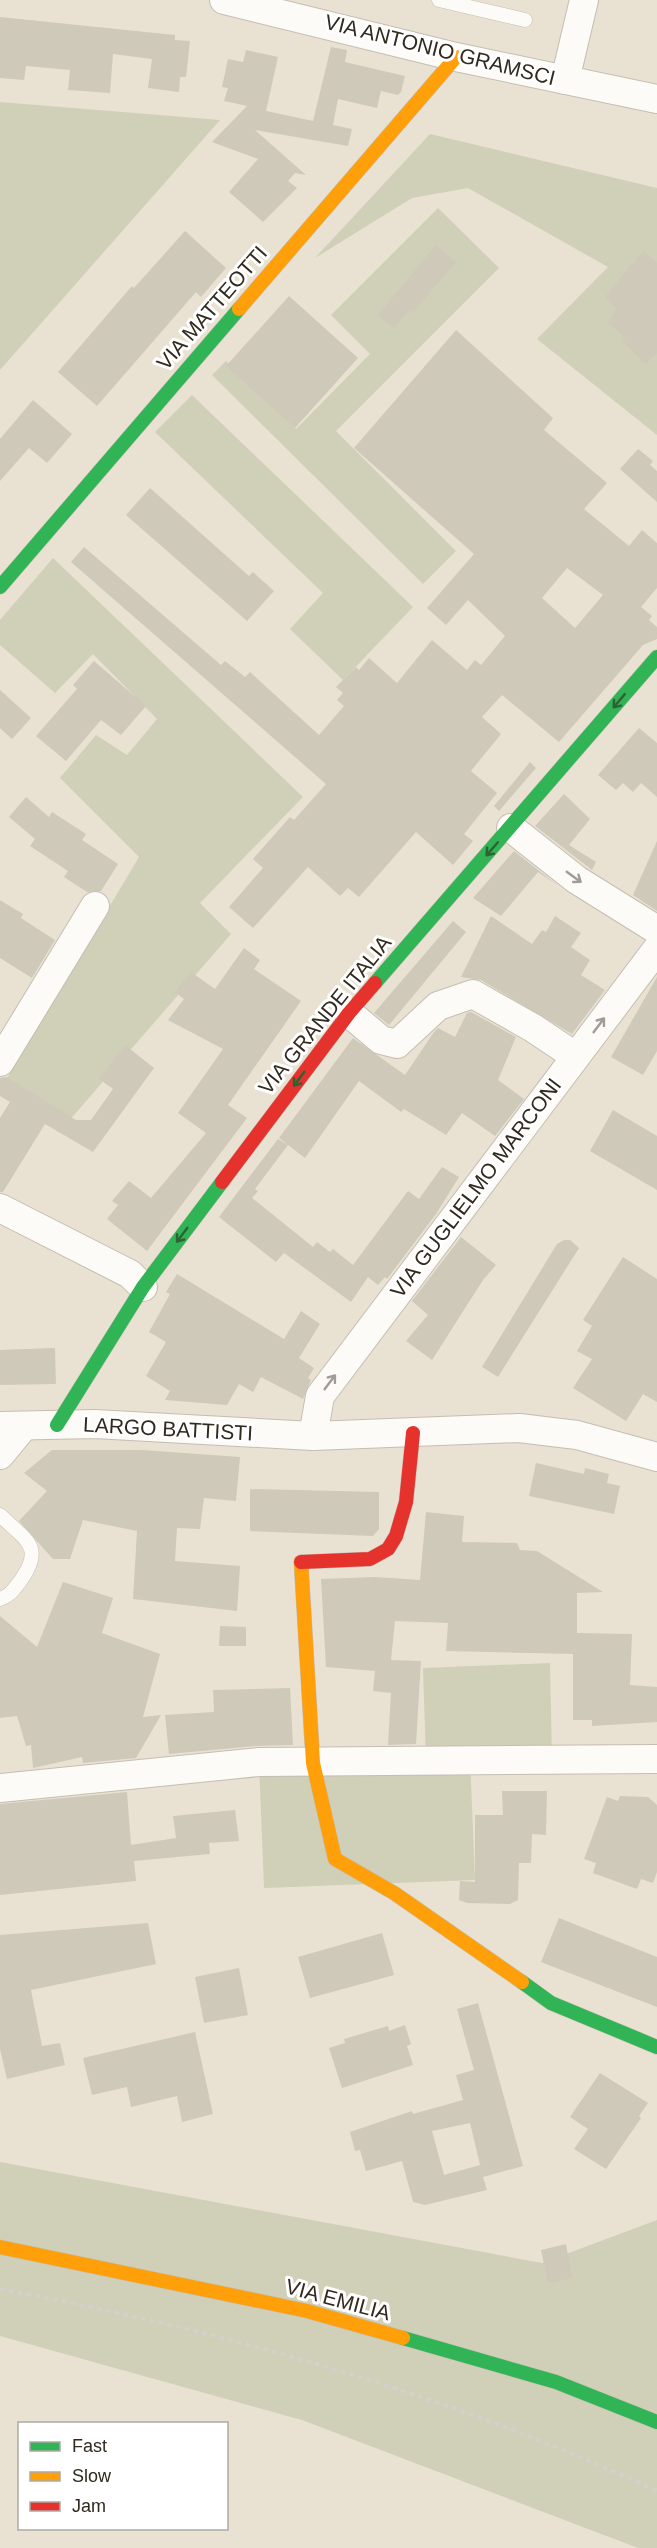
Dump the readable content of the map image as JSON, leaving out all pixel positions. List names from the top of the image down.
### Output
{
  "streets": {
    "street": [
      "VIA ANTONIO GRAMSCI",
      "VIA MATTEOTTI",
      "VIA GRANDE ITALIA",
      "VIA GUGLIELMO MARCONI",
      "LARGO BATTISTI",
      "VIA EMILIA"
    ]
  },
  "crossings": [
    ["VIA ANTONIO GRAMSCI", "VIA MATTEOTTI"],
    ["VIA GRANDE ITALIA", "LARGO BATTISTI"],
    ["VIA GUGLIELMO MARCONI", "LARGO BATTISTI"]
  ],
  "one_way": ["VIA GRANDE ITALIA", "VIA GUGLIELMO MARCONI"],
  "legend": ["Fast", "Slow", "Jam"]
}
